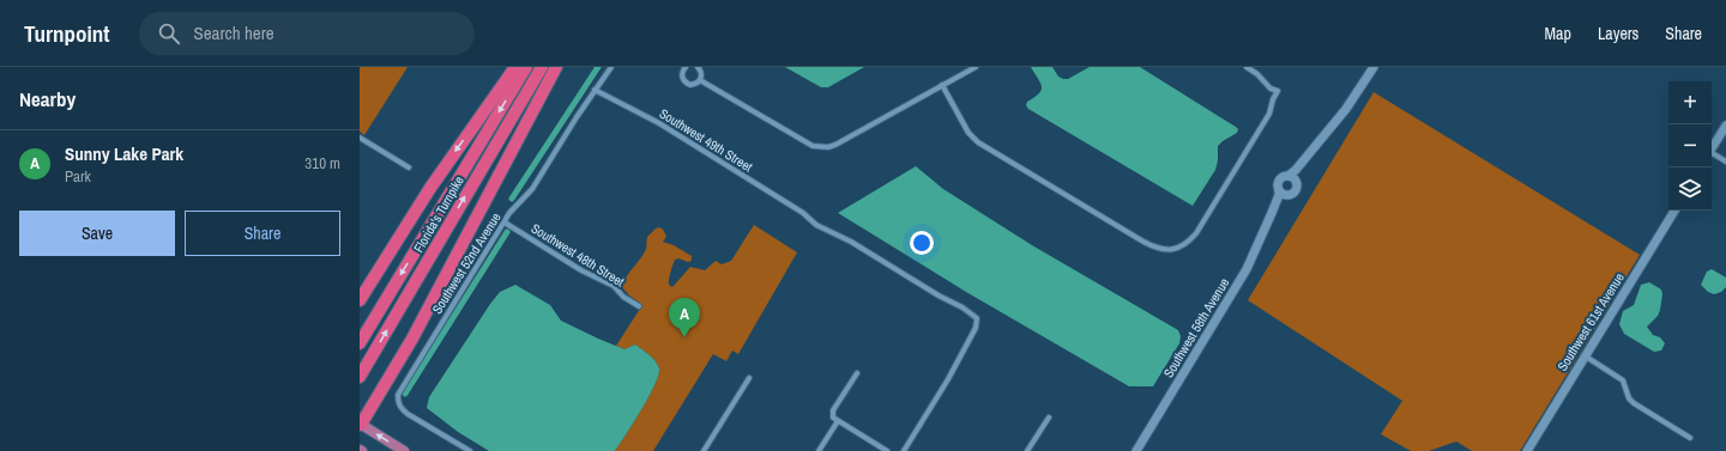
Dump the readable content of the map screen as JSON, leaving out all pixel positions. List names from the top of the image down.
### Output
{
  "streets": {
    "highway": ["Florida's Turnpike"],
    "street": [
      "Southwest 49th Street",
      "Southwest 48th Street",
      "Southwest 52nd Avenue",
      "Southwest 61st Avenue",
      "Southwest 58th Avenue"
    ]
  },
  "crossings": [
    ["Southwest 49th Street", "Southwest 52nd Avenue"],
    ["Southwest 48th Street", "Southwest 52nd Avenue"]
  ],
  "page": {
    "header": "Turnpoint",
    "search": "Search here",
    "nav": ["Map", "Layers", "Share"],
    "heading": "Nearby",
    "map_buttons": ["+", "−"],
    "list": [
      {
        "mark": "A",
        "name": "Sunny Lake Park",
        "note": "Park",
        "value": "310 m"
      }
    ],
    "buttons": ["Save", "Share"],
    "pins": "A"
  }
}
